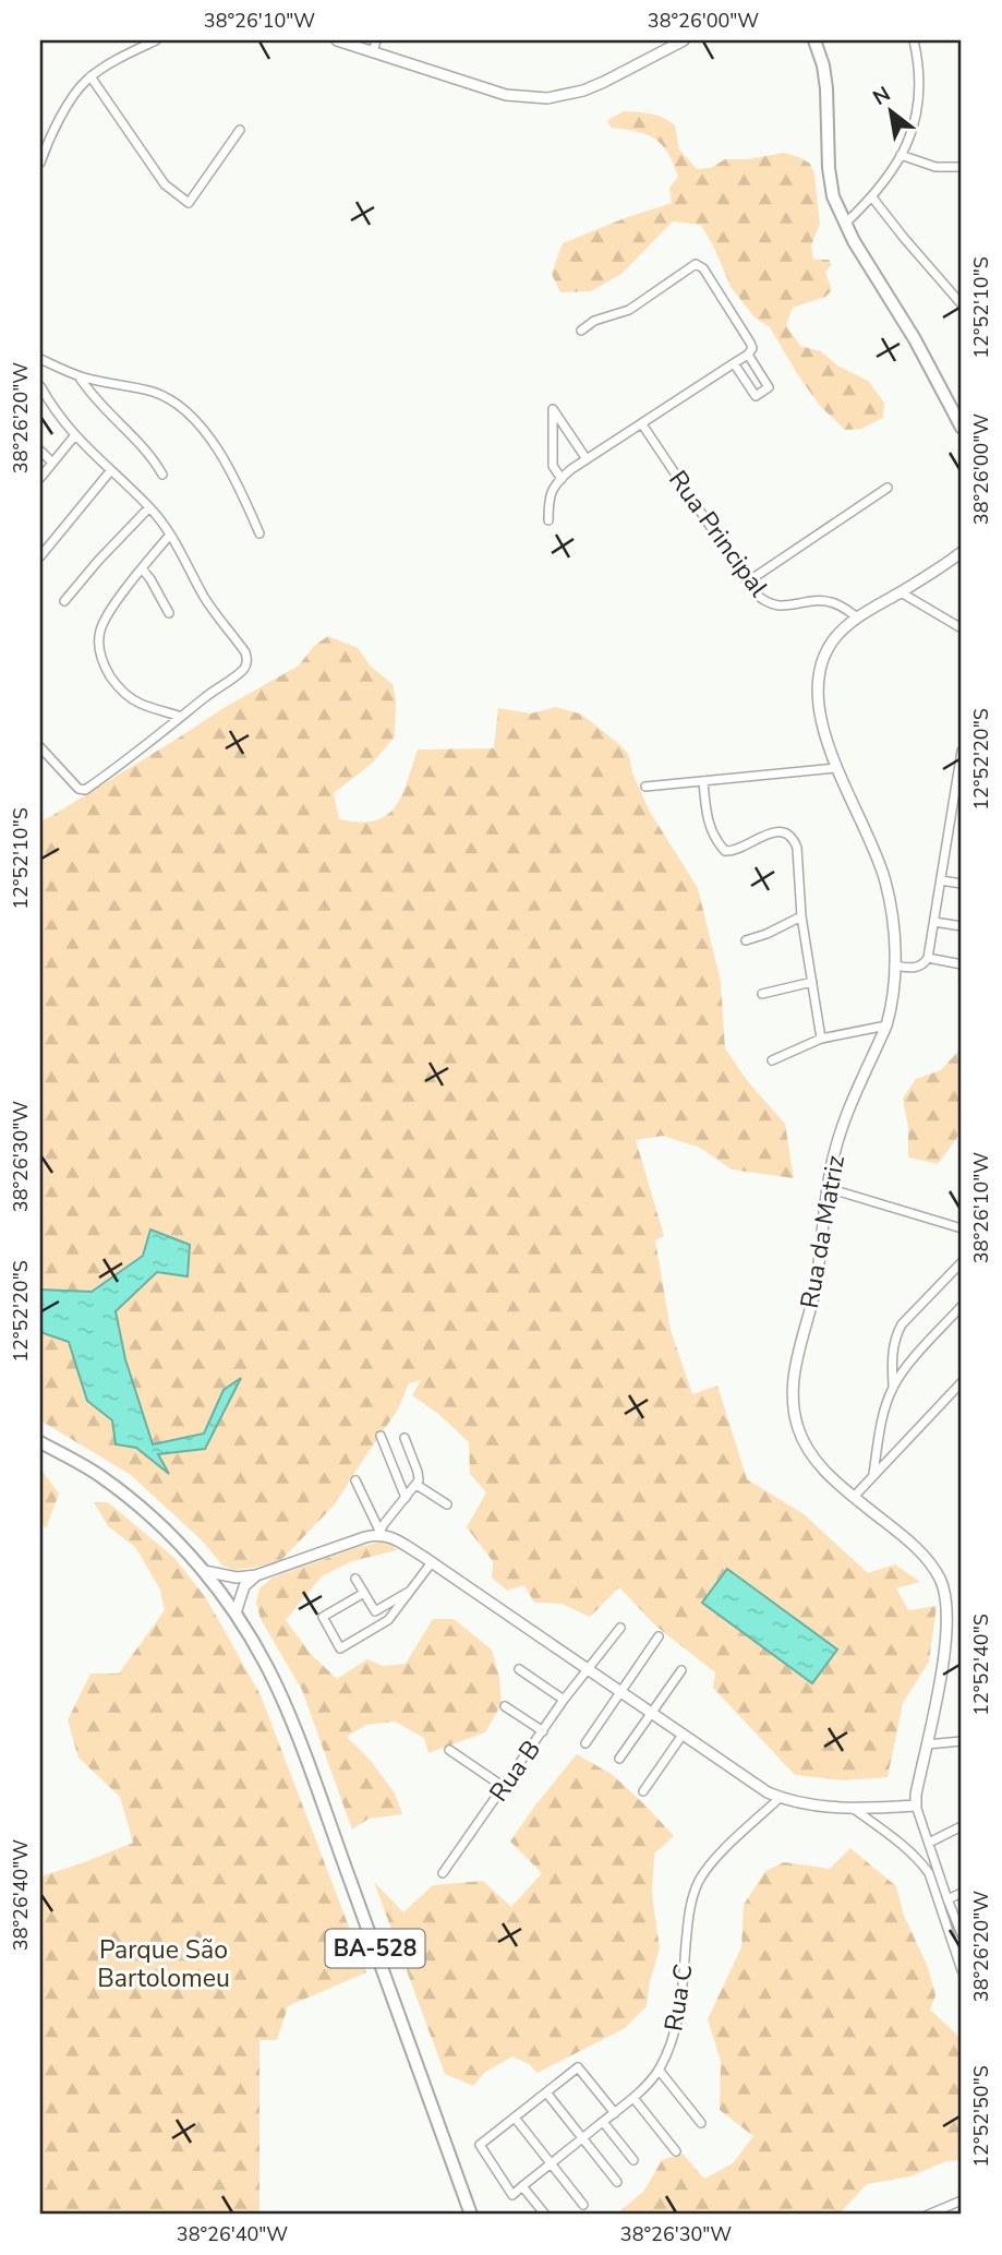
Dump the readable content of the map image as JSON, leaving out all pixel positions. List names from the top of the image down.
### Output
{
  "streets": {
    "main road": ["BA-528"],
    "street": [
      "Rua Principal",
      "Rua da Matriz",
      "Rua B",
      "Rua C"
    ]
  },
  "crossings": [
    ["Rua Principal", "Rua da Matriz"]
  ],
  "parks": ["Parque São Bartolomeu"],
  "north": "top left",
  "coordinates": [
    "38°26'10\"W",
    "38°26'00\"W",
    "12°52'10\"S",
    "38°26'20\"W",
    "12°52'20\"S",
    "38°26'30\"W",
    "12°52'40\"S",
    "38°26'40\"W",
    "12°52'50\"S"
  ]
}
